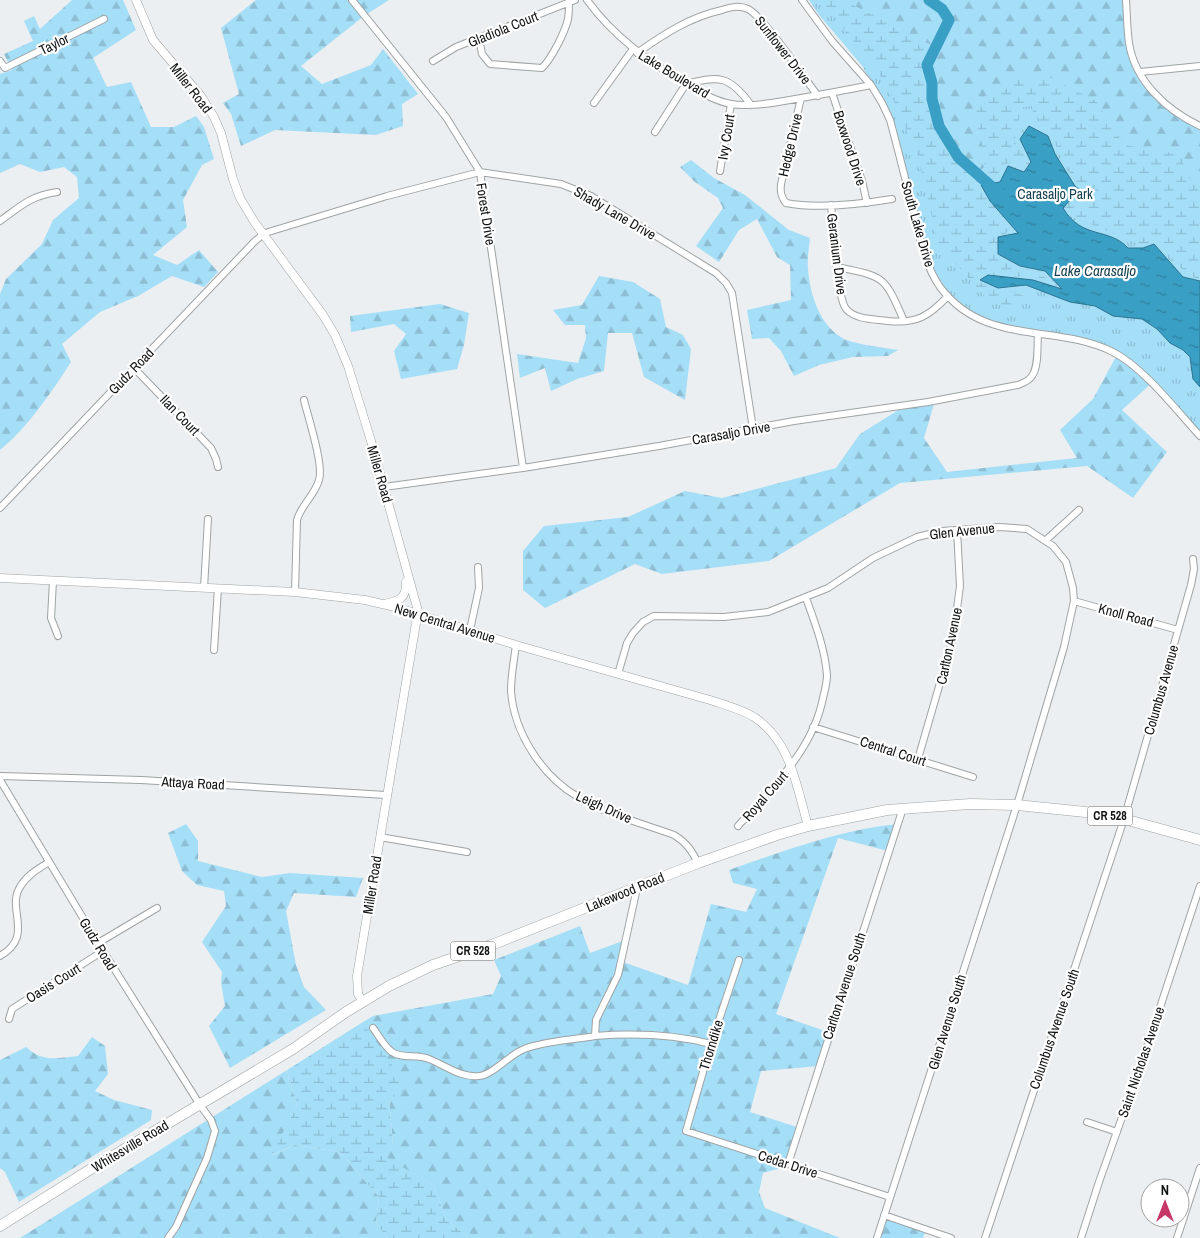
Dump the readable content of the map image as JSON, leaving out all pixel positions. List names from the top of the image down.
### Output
{
  "streets": {
    "main road": ["CR 528", "Lakewood Road", "Whitesville Road"],
    "street": [
      "Gladiola Court",
      "Taylor",
      "Sunflower Drive",
      "Lake Boulevard",
      "Miller Road",
      "Ivy Court",
      "Hedge Drive",
      "Boxwood Drive",
      "Shady Lane Drive",
      "Forest Drive",
      "South Lake Drive",
      "Geranium Drive",
      "Gudz Road",
      "Ilan Court",
      "Carasaljo Drive",
      "Glen Avenue",
      "Knoll Road",
      "New Central Avenue",
      "Carlton Avenue",
      "Columbus Avenue",
      "Central Court",
      "Attaya Road",
      "Royal Court",
      "Leigh Drive",
      "Oasis Court",
      "Carlton Avenue South",
      "Glen Avenue South",
      "Columbus Avenue South",
      "Thorndike",
      "Saint Nicholas Avenue",
      "Cedar Drive"
    ]
  },
  "crossings": [
    ["Sunflower Drive", "Lake Boulevard"],
    ["Lake Boulevard", "Ivy Court"],
    ["Lake Boulevard", "Hedge Drive"],
    ["Lake Boulevard", "Boxwood Drive"],
    ["Lake Boulevard", "South Lake Drive"],
    ["Miller Road", "Shady Lane Drive"],
    ["Miller Road", "Gudz Road"],
    ["Miller Road", "Carasaljo Drive"],
    ["Miller Road", "New Central Avenue"],
    ["Miller Road", "Attaya Road"],
    ["Miller Road", "Lakewood Road"],
    ["Hedge Drive", "Boxwood Drive"],
    ["Hedge Drive", "Geranium Drive"],
    ["Shady Lane Drive", "Forest Drive"],
    ["Shady Lane Drive", "Gudz Road"],
    ["Shady Lane Drive", "Carasaljo Drive"],
    ["Forest Drive", "Carasaljo Drive"],
    ["South Lake Drive", "Geranium Drive"],
    ["South Lake Drive", "Carasaljo Drive"],
    ["Gudz Road", "Ilan Court"],
    ["Gudz Road", "Oasis Court"],
    ["Gudz Road", "Whitesville Road"],
    ["Glen Avenue", "Knoll Road"],
    ["Glen Avenue", "New Central Avenue"],
    ["Glen Avenue", "Carlton Avenue"],
    ["Glen Avenue", "Royal Court"],
    ["Glen Avenue", "CR 528"],
    ["Glen Avenue", "Lakewood Road"],
    ["Glen Avenue", "Glen Avenue South"],
    ["Knoll Road", "Columbus Avenue"],
    ["New Central Avenue", "Royal Court"],
    ["New Central Avenue", "Leigh Drive"],
    ["New Central Avenue", "Lakewood Road"],
    ["Carlton Avenue", "Central Court"],
    ["Columbus Avenue", "CR 528"],
    ["Columbus Avenue", "Columbus Avenue South"],
    ["Central Court", "Royal Court"],
    ["Leigh Drive", "Lakewood Road"],
    ["CR 528", "Lakewood Road"],
    ["CR 528", "Glen Avenue South"],
    ["CR 528", "Columbus Avenue South"],
    ["Lakewood Road", "Carlton Avenue South"],
    ["Lakewood Road", "Glen Avenue South"],
    ["Lakewood Road", "Whitesville Road"],
    ["Carlton Avenue South", "Cedar Drive"],
    ["Glen Avenue South", "Cedar Drive"],
    ["Thorndike", "Cedar Drive"]
  ],
  "water": ["Lake Carasaljo"],
  "parks": ["Carasaljo Park"],
  "north": "top"
}
